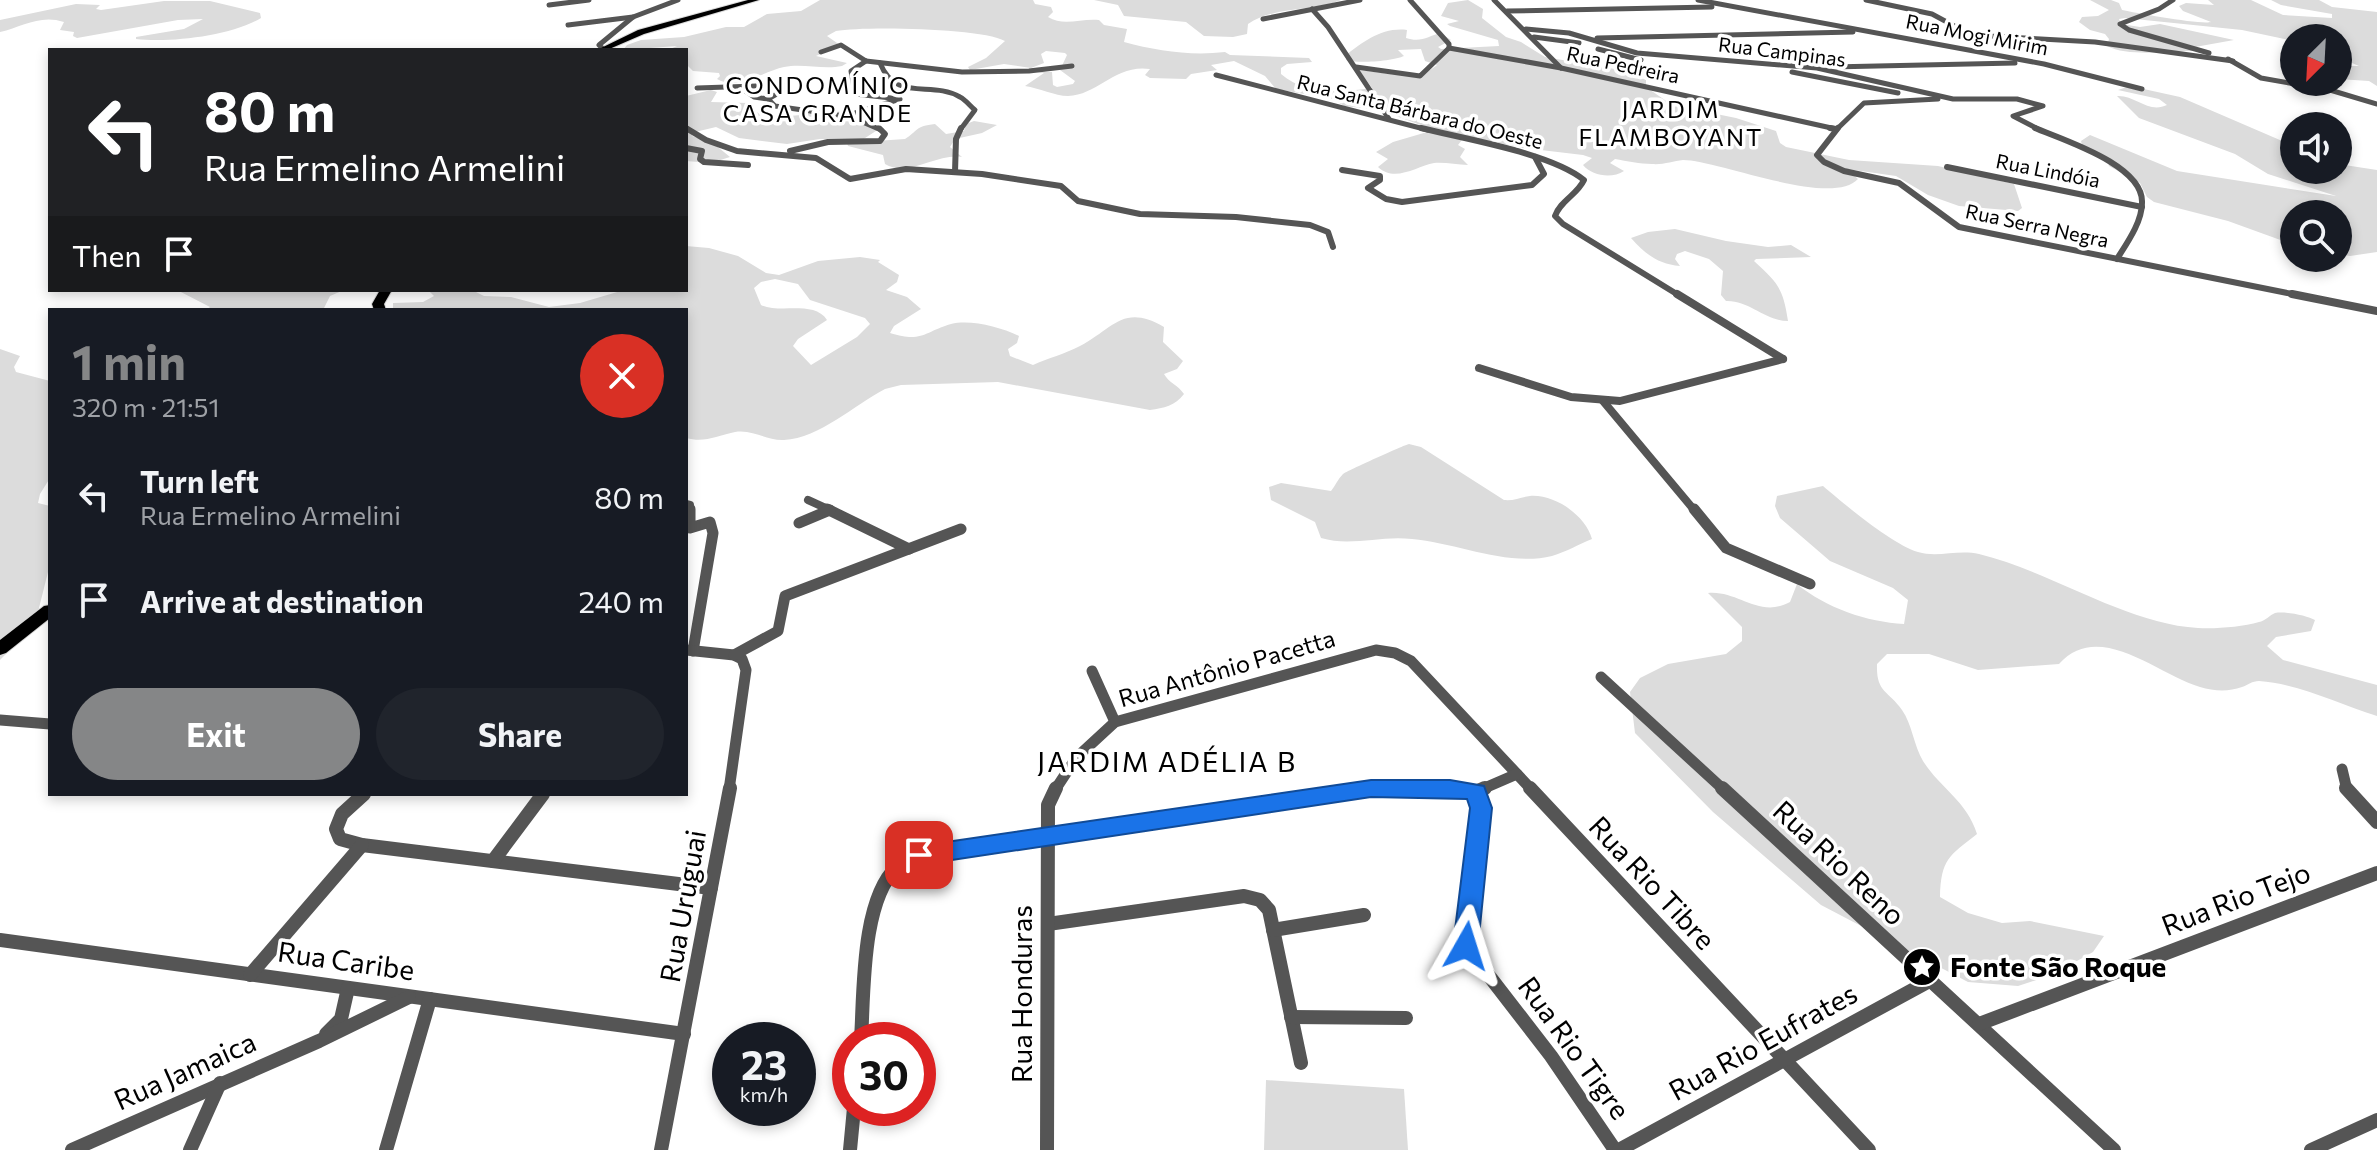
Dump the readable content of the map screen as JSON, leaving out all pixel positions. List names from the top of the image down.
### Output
{
  "streets": {
    "street": [
      "Rua Mogi Mirim",
      "Rua Campinas",
      "Rua Pedreira",
      "Rua Santa Bárbara do Oeste",
      "Rua Lindóia",
      "Rua Serra Negra",
      "Rua Antônio Pacetta",
      "Rua Rio Reno",
      "Rua Rio Tibre",
      "Rua Rio Tejo",
      "Rua Uruguai",
      "Rua Caribe",
      "Rua Honduras",
      "Rua Rio Eufrates",
      "Rua Rio Tigre",
      "Rua Jamaica"
    ]
  },
  "crossings": [
    ["Rua Campinas", "Rua Lindóia"],
    ["Rua Campinas", "Rua Serra Negra"],
    ["Rua Pedreira", "Rua Serra Negra"],
    ["Rua Antônio Pacetta", "Rua Rio Tibre"],
    ["Rua Antônio Pacetta", "Rua Honduras"],
    ["Rua Rio Reno", "Rua Rio Tejo"],
    ["Rua Rio Reno", "Rua Rio Eufrates"],
    ["Rua Rio Tibre", "Rua Rio Eufrates"],
    ["Rua Uruguai", "Rua Caribe"],
    ["Rua Caribe", "Rua Jamaica"],
    ["Rua Rio Eufrates", "Rua Rio Tigre"]
  ],
  "districts": ["CONDOMÍNIO CASA GRANDE", "JARDIM FLAMBOYANT", "JARDIM ADÉLIA B"],
  "places": {
    "place": ["Fonte São Roque"]
  },
  "north": "bottom left",
  "page": {
    "turn": ["80 m", "Rua Ermelino Armelini"],
    "then": "Then",
    "heading": ["1 min", "320 m · 21:51"],
    "list": [
      {
        "name": "Turn left",
        "note": "Rua Ermelino Armelini",
        "value": "80 m"
      },
      {
        "name": "Arrive at destination",
        "value": "240 m"
      }
    ],
    "buttons": ["Exit", "Share"],
    "speed": "23 km/h",
    "limit": "30"
  }
}
